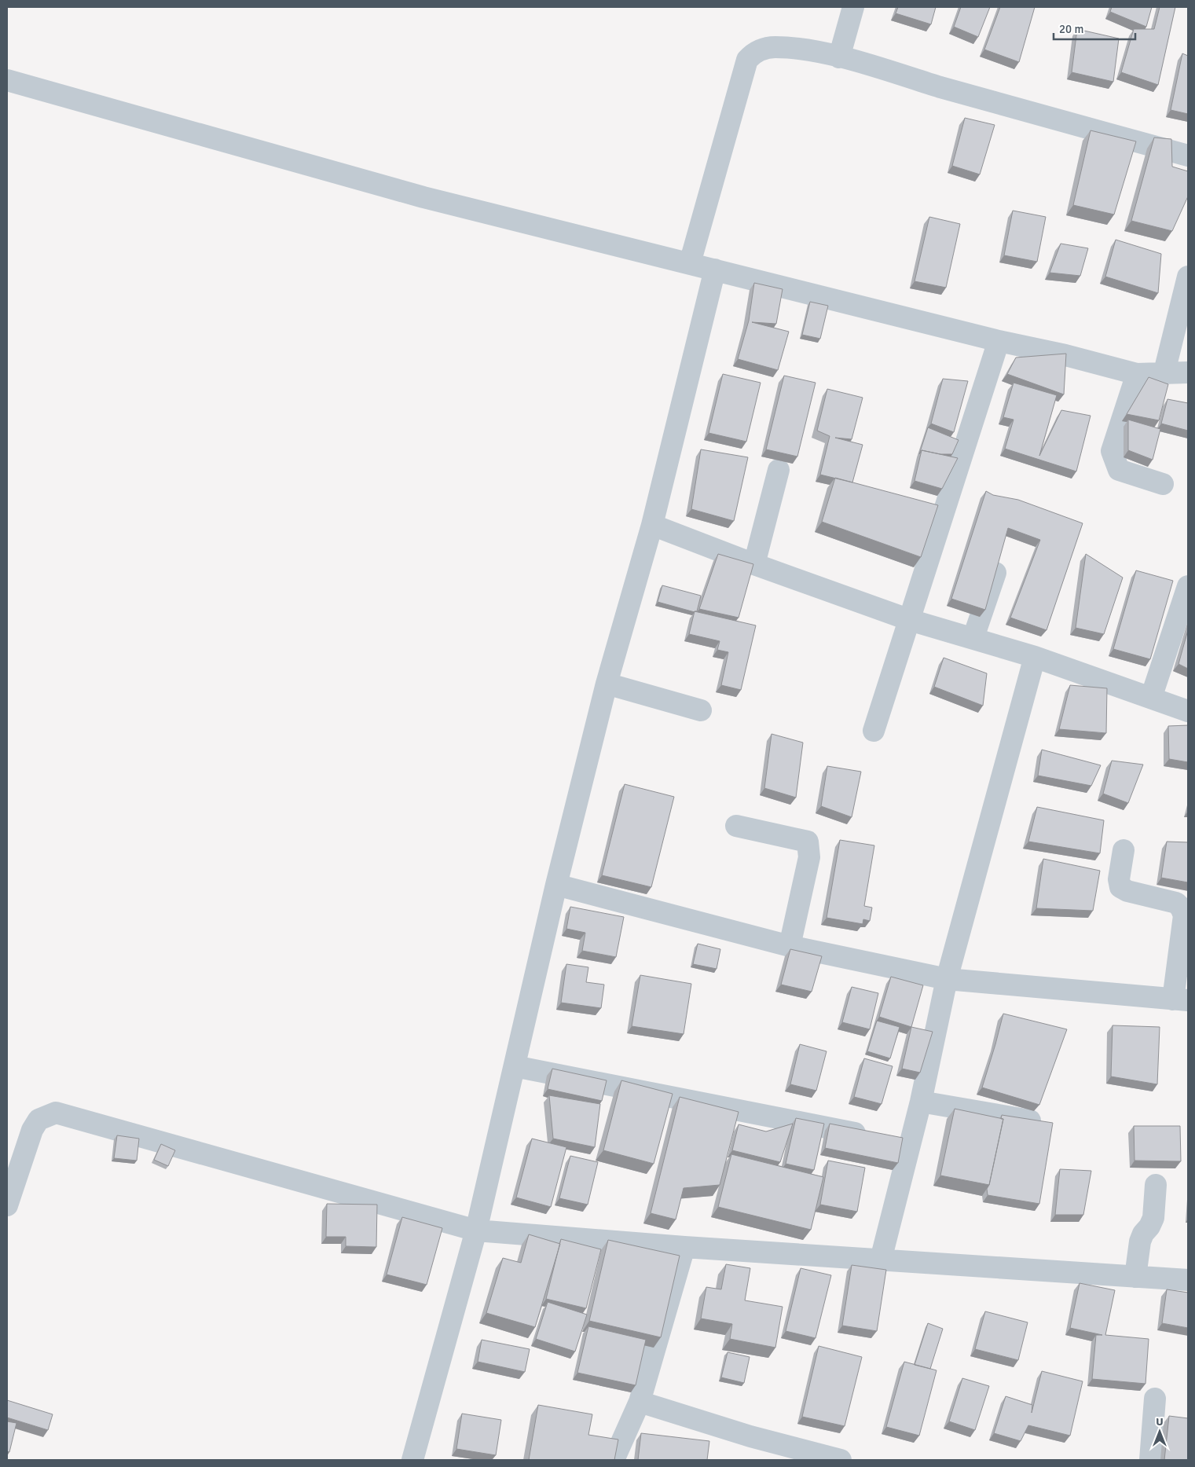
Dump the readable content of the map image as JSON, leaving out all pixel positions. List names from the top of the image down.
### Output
{
  "scale_bar": "20 m",
  "north": "top"
}
